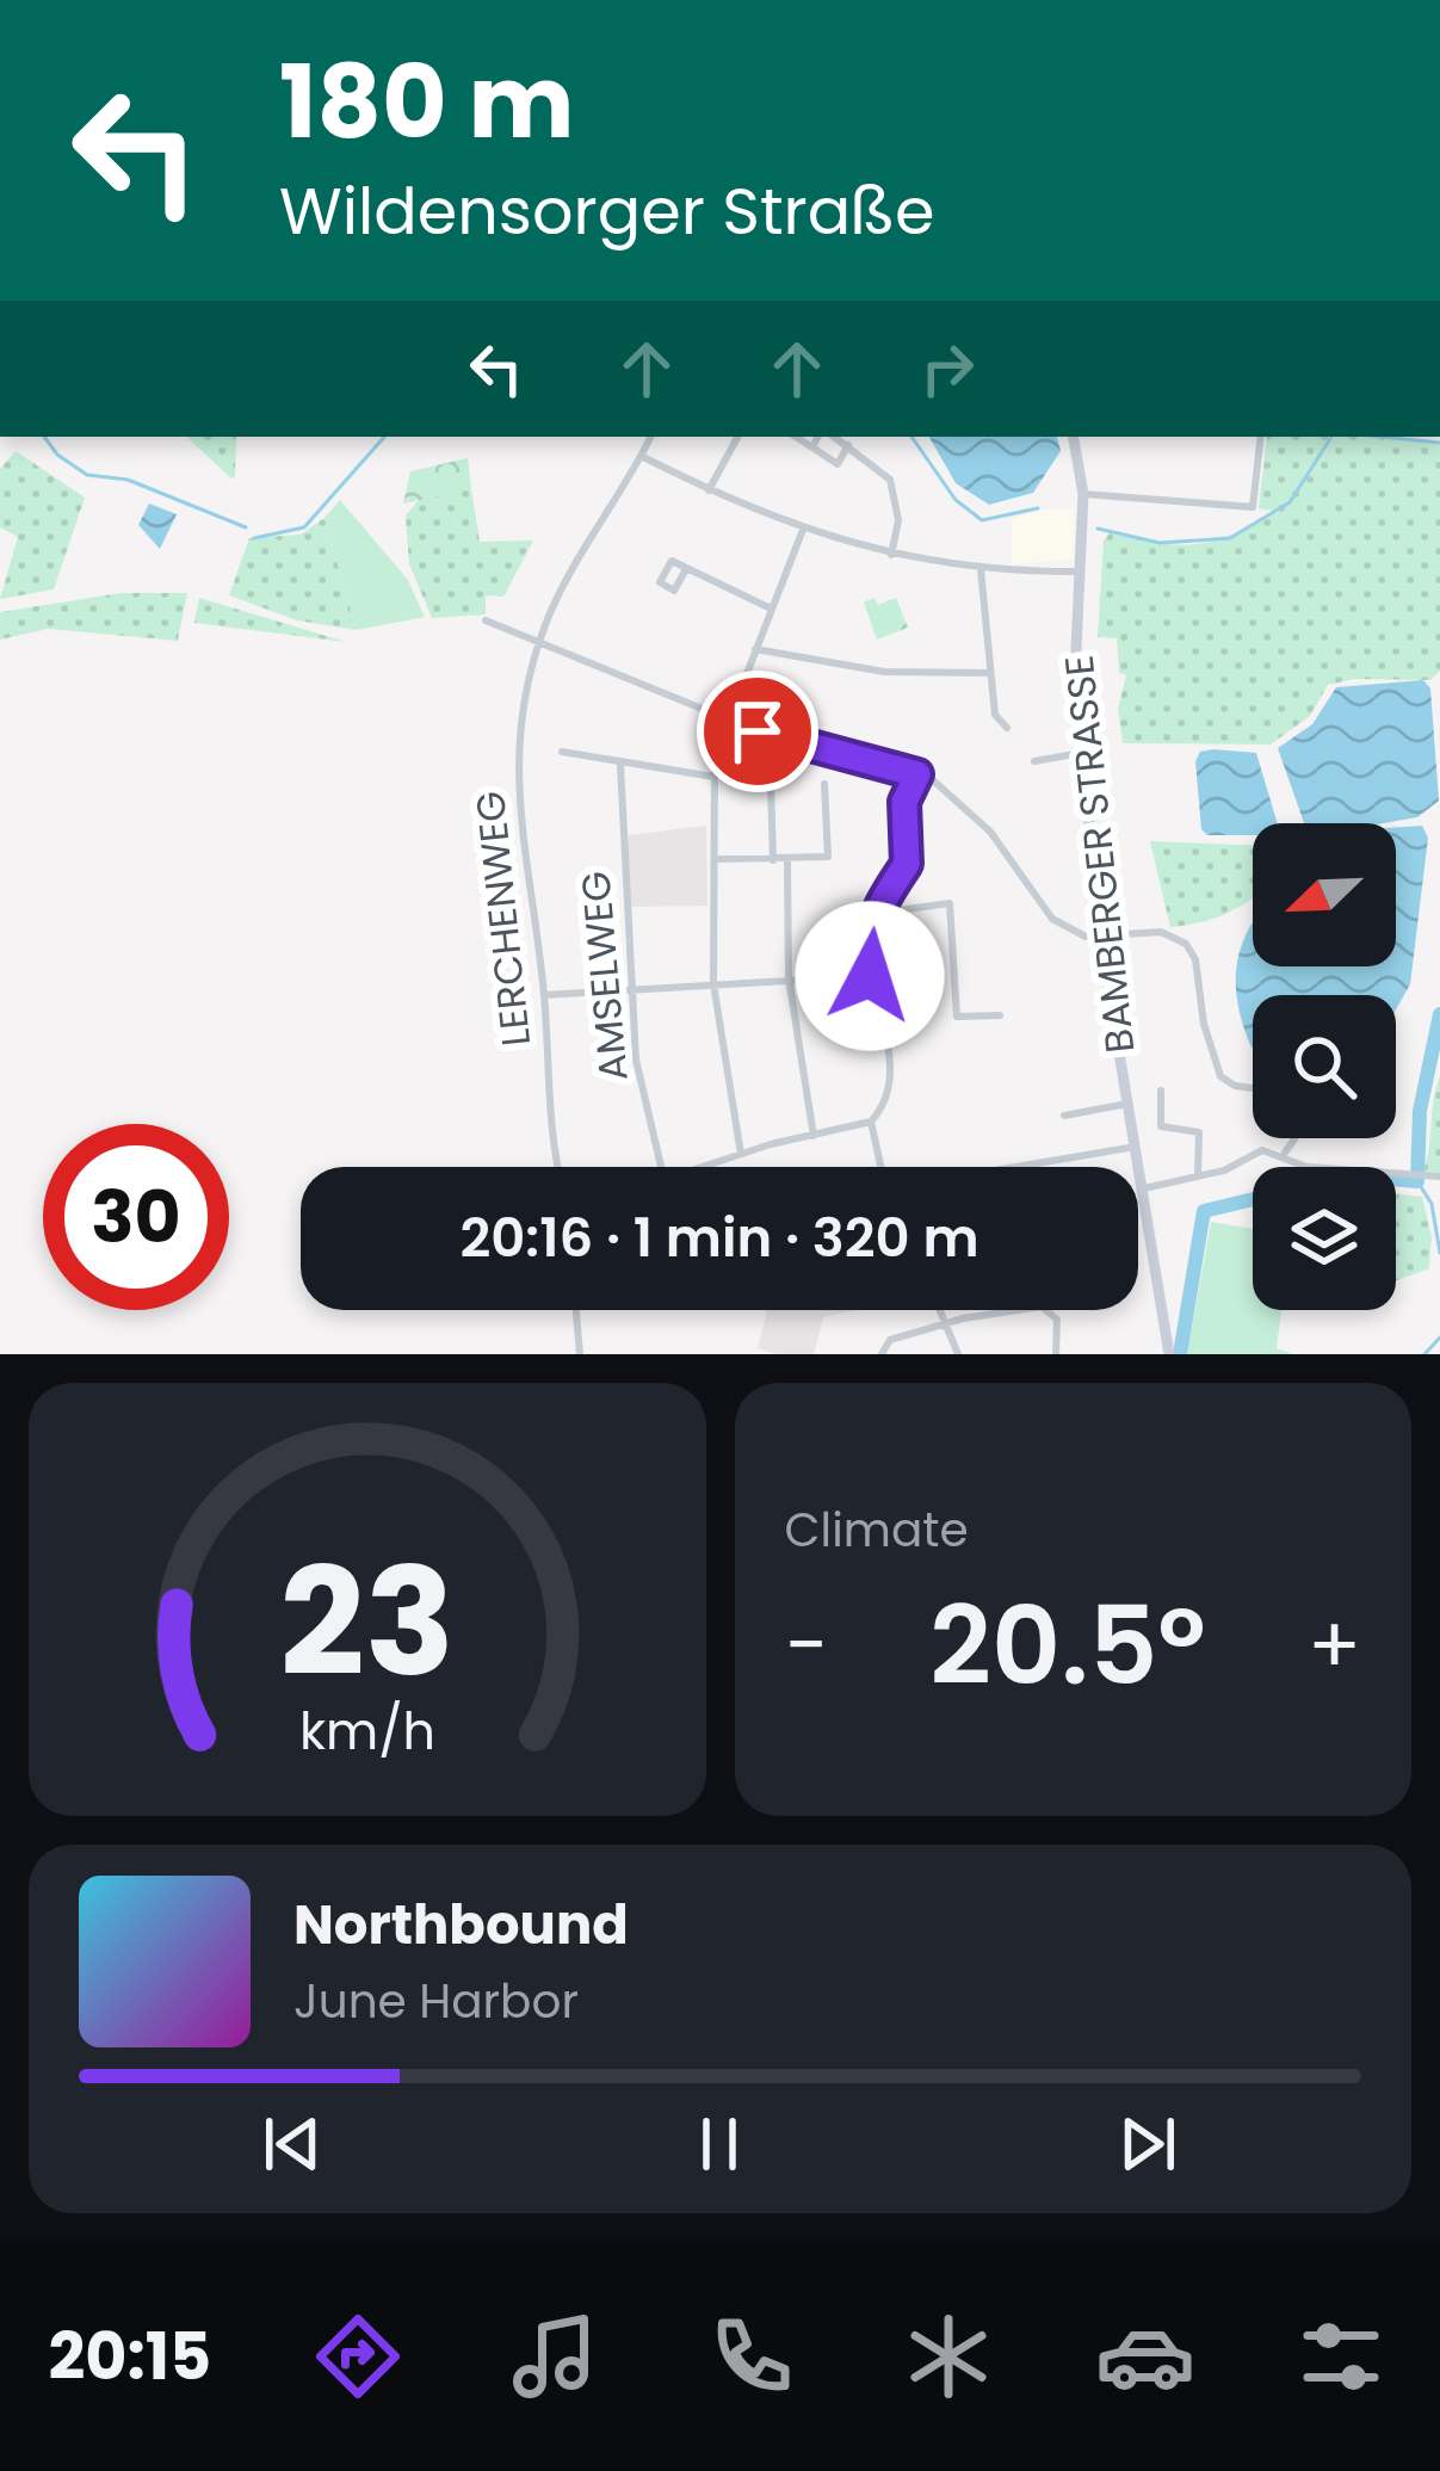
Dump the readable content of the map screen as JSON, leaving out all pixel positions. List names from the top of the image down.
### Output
{
  "streets": {
    "main road": ["BAMBERGER STRASSE"],
    "street": ["LERCHENWEG", "AMSELWEG"]
  },
  "north": "bottom left",
  "page": {
    "turn": ["180 m", "Wildensorger Straße"],
    "limit": "30",
    "trip": "20:16 · 1 min · 320 m",
    "tile": "Climate",
    "heat": ["−", "20.5°", "+"],
    "song": ["Northbound", "June Harbor"],
    "tabs": "20:15",
    "gauge": ["23", "km/h"]
  }
}
